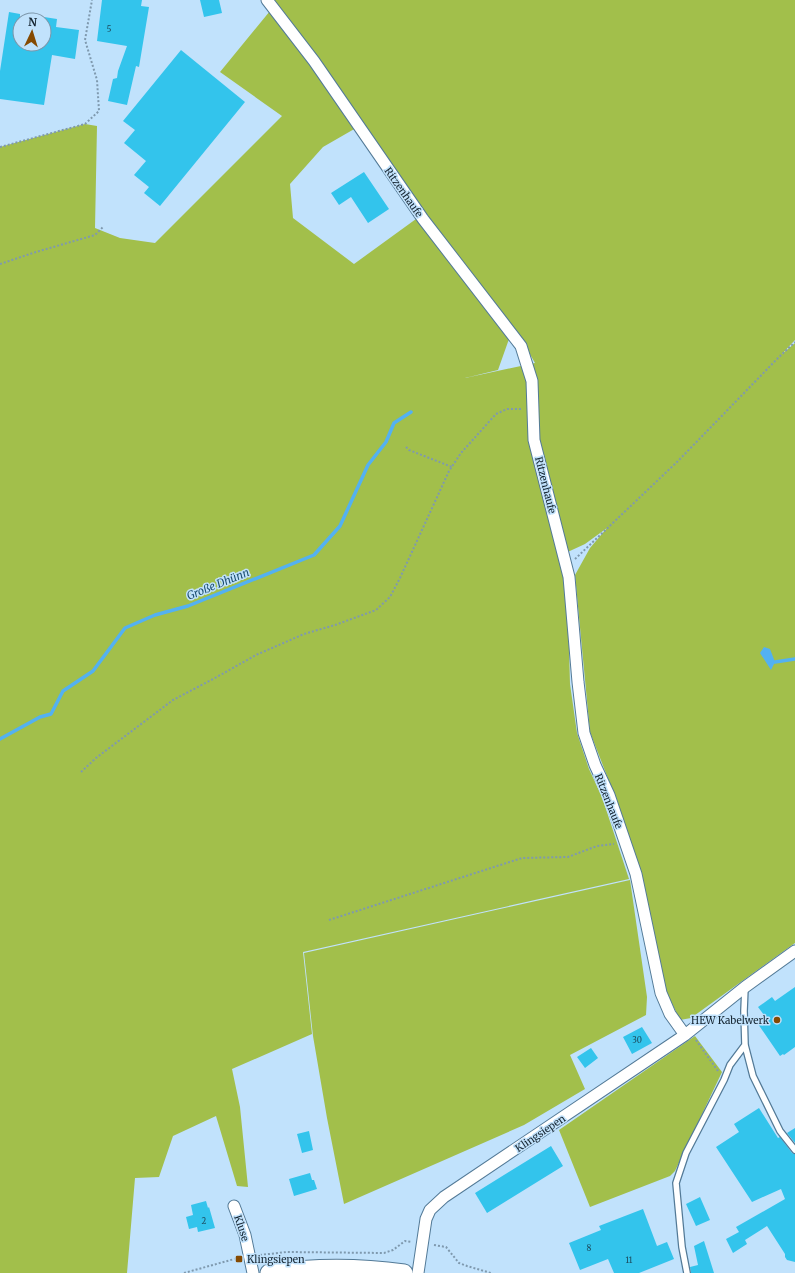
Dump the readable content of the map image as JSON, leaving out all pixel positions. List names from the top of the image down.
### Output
{
  "streets": {
    "street": ["Ritzenhaufe", "Klingsiepen", "Kluse"]
  },
  "crossings": [
    ["Ritzenhaufe", "Klingsiepen"]
  ],
  "water": ["Große Dhünn"],
  "places": {
    "other": ["HEW Kabelwerk"],
    "transit": ["Klingsiepen"]
  },
  "house_numbers": [
    "5",
    "30",
    "2",
    "8",
    "11"
  ],
  "north": "top"
}
